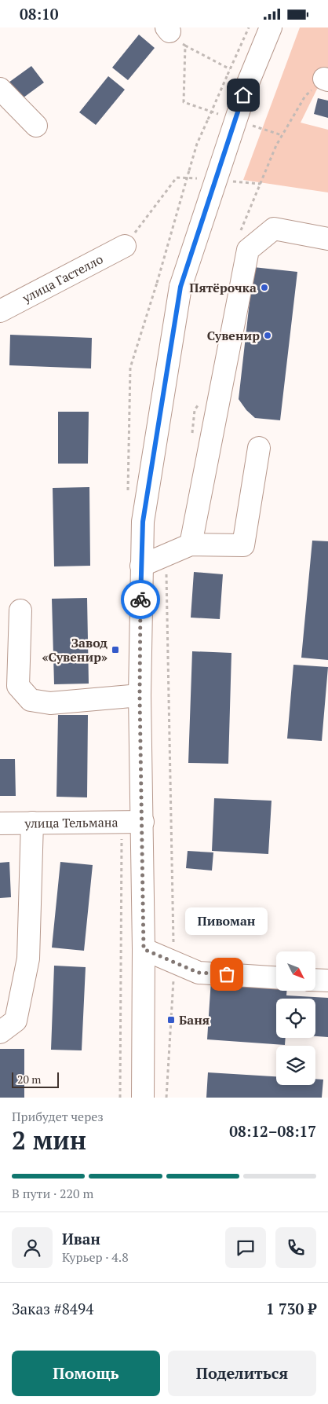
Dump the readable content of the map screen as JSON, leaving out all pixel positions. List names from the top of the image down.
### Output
{
  "streets": {
    "main road": ["улица Гастелло", "улица Тельмана"]
  },
  "places": {
    "other": ["Пятёрочка", "Сувенир", "Пивоман"],
    "transit": ["Завод «Сувенир»", "Баня"]
  },
  "scale_bar": "20 m",
  "north": "bottom right",
  "page": {
    "status": "08:10",
    "bubble": "Пивоман",
    "scale": "20 m",
    "heading": ["2 мин", "Прибудет через", "08:12–08:17"],
    "panel": [
      "Иван",
      "Курьер · 4.8",
      "Заказ #8494",
      "1 730 ₽"
    ],
    "bar": "В пути · 220 m",
    "buttons": ["Помощь", "Поделиться"]
  }
}
